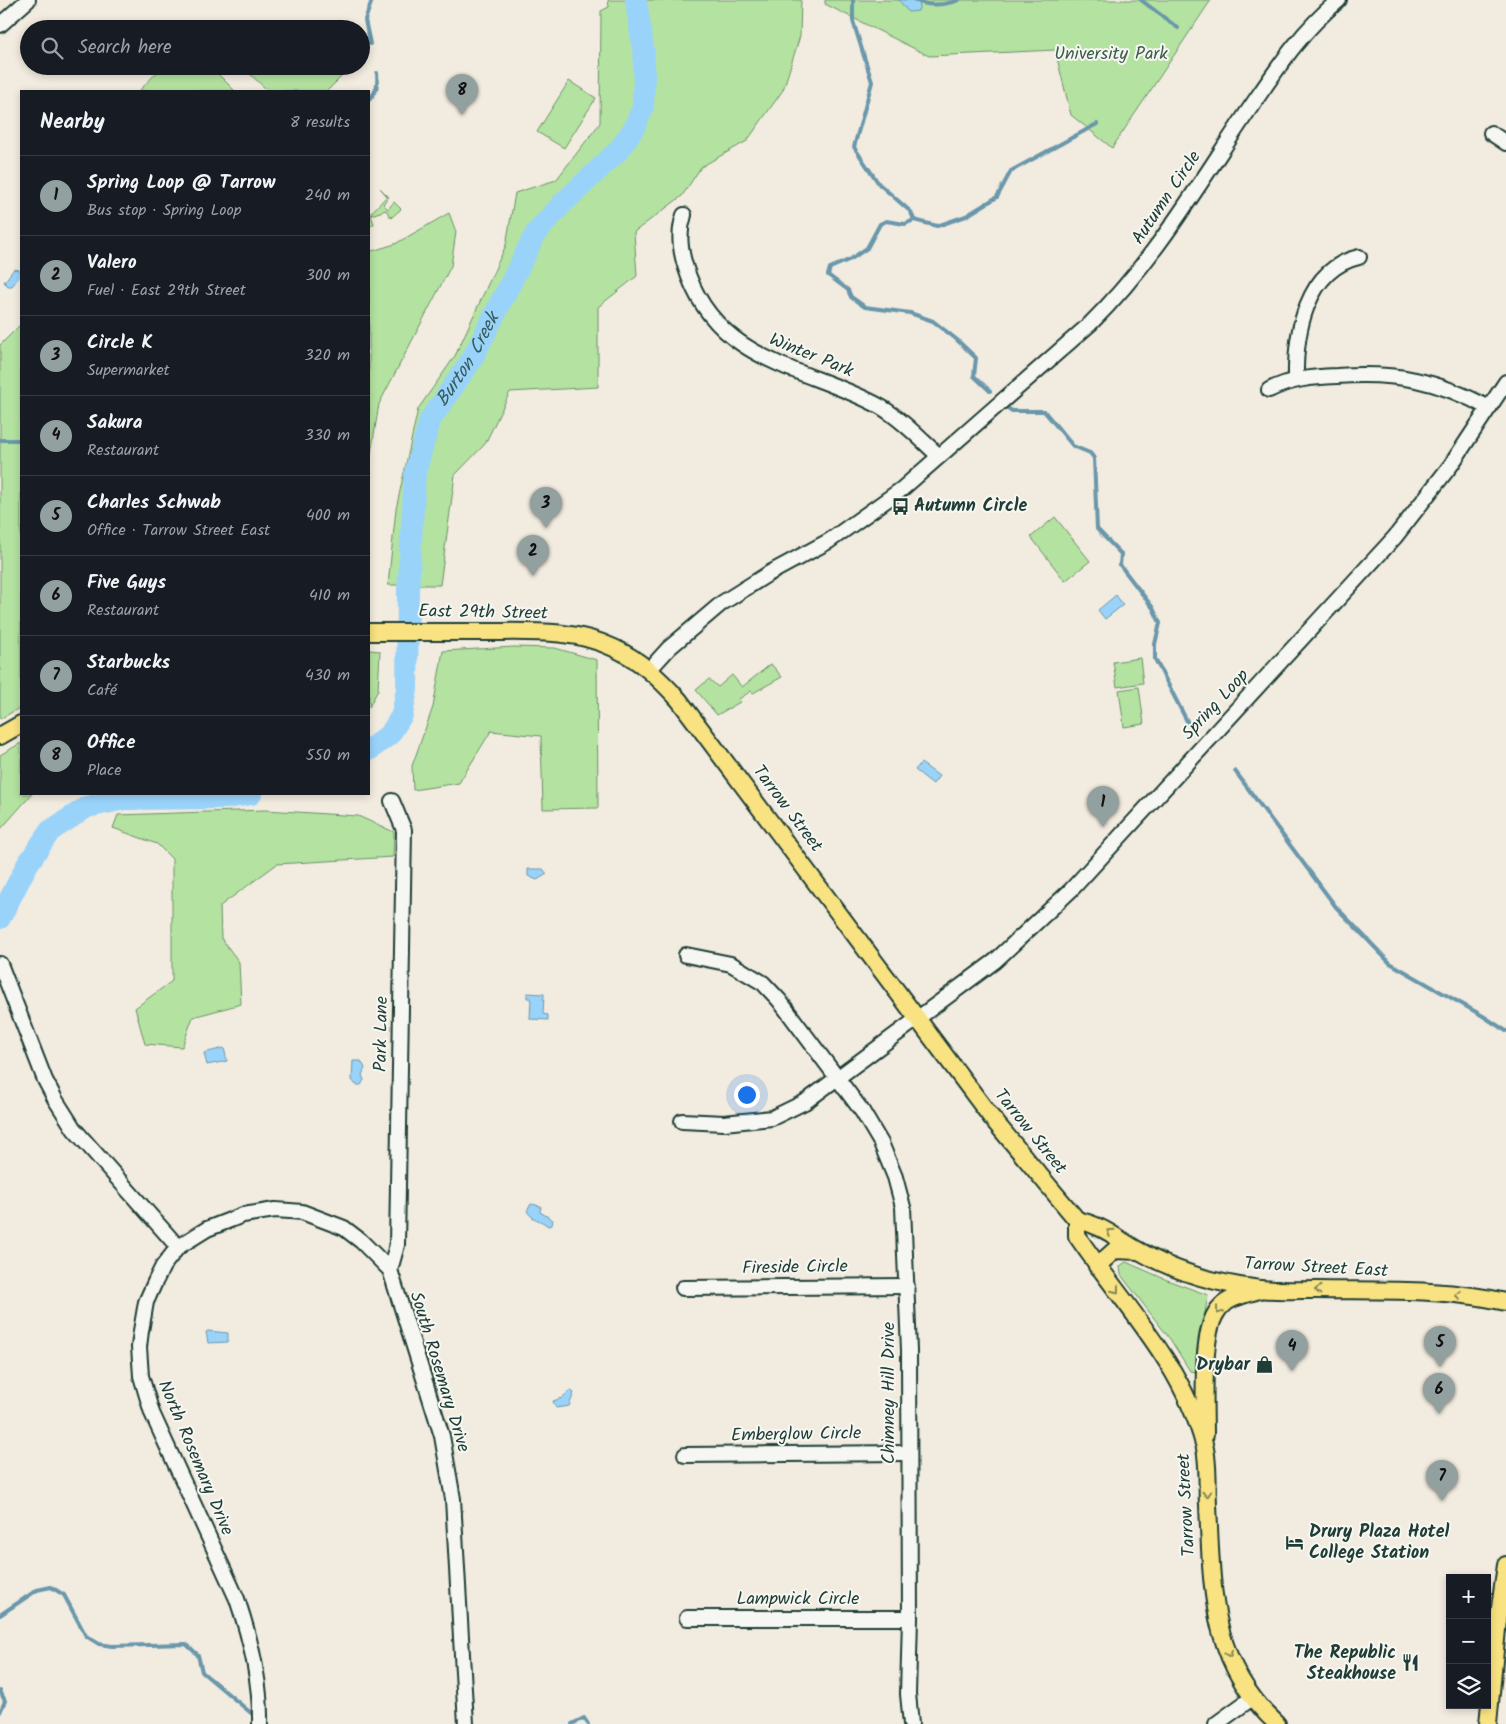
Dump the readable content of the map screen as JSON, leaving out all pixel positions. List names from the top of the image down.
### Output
{
  "streets": {
    "main road": ["East 29th Street", "Tarrow Street", "Tarrow Street East"],
    "street": [
      "Autumn Circle",
      "Winter Park",
      "Spring Loop",
      "Park Lane",
      "Fireside Circle",
      "South Rosemary Drive",
      "Chimney Hill Drive",
      "Emberglow Circle",
      "North Rosemary Drive",
      "Lampwick Circle"
    ]
  },
  "crossings": [
    ["Autumn Circle", "Winter Park"],
    ["Autumn Circle", "Tarrow Street"],
    ["East 29th Street", "Tarrow Street"],
    ["Spring Loop", "Tarrow Street"],
    ["Spring Loop", "Chimney Hill Drive"],
    ["Tarrow Street", "Tarrow Street East"],
    ["Park Lane", "South Rosemary Drive"],
    ["Fireside Circle", "Chimney Hill Drive"],
    ["South Rosemary Drive", "North Rosemary Drive"],
    ["Chimney Hill Drive", "Emberglow Circle"],
    ["Chimney Hill Drive", "Lampwick Circle"]
  ],
  "one_way": ["Tarrow Street East"],
  "water": ["Burton Creek"],
  "parks": ["University Park"],
  "places": {
    "bus stop": ["Autumn Circle"],
    "shop": ["Drybar"],
    "hotel": ["Drury Plaza Hotel College Station"],
    "restaurant": ["The Republic Steakhouse"]
  },
  "page": {
    "search": "Search here",
    "pins": [
      "8",
      "3",
      "2",
      "1",
      "5",
      "4",
      "6",
      "7"
    ],
    "heading": ["Nearby", "8 results"],
    "list": [
      {
        "mark": "1",
        "name": "Spring Loop @ Tarrow",
        "note": "Bus stop · Spring Loop",
        "value": "240 m"
      },
      {
        "mark": "2",
        "name": "Valero",
        "note": "Fuel · East 29th Street",
        "value": "300 m"
      },
      {
        "mark": "3",
        "name": "Circle K",
        "note": "Supermarket",
        "value": "320 m"
      },
      {
        "mark": "4",
        "name": "Sakura",
        "note": "Restaurant",
        "value": "330 m"
      },
      {
        "mark": "5",
        "name": "Charles Schwab",
        "note": "Office · Tarrow Street East",
        "value": "400 m"
      },
      {
        "mark": "6",
        "name": "Five Guys",
        "note": "Restaurant",
        "value": "410 m"
      },
      {
        "mark": "7",
        "name": "Starbucks",
        "note": "Café",
        "value": "430 m"
      },
      {
        "mark": "8",
        "name": "Office",
        "note": "Place",
        "value": "550 m"
      }
    ],
    "map_buttons": ["+", "−"]
  }
}
